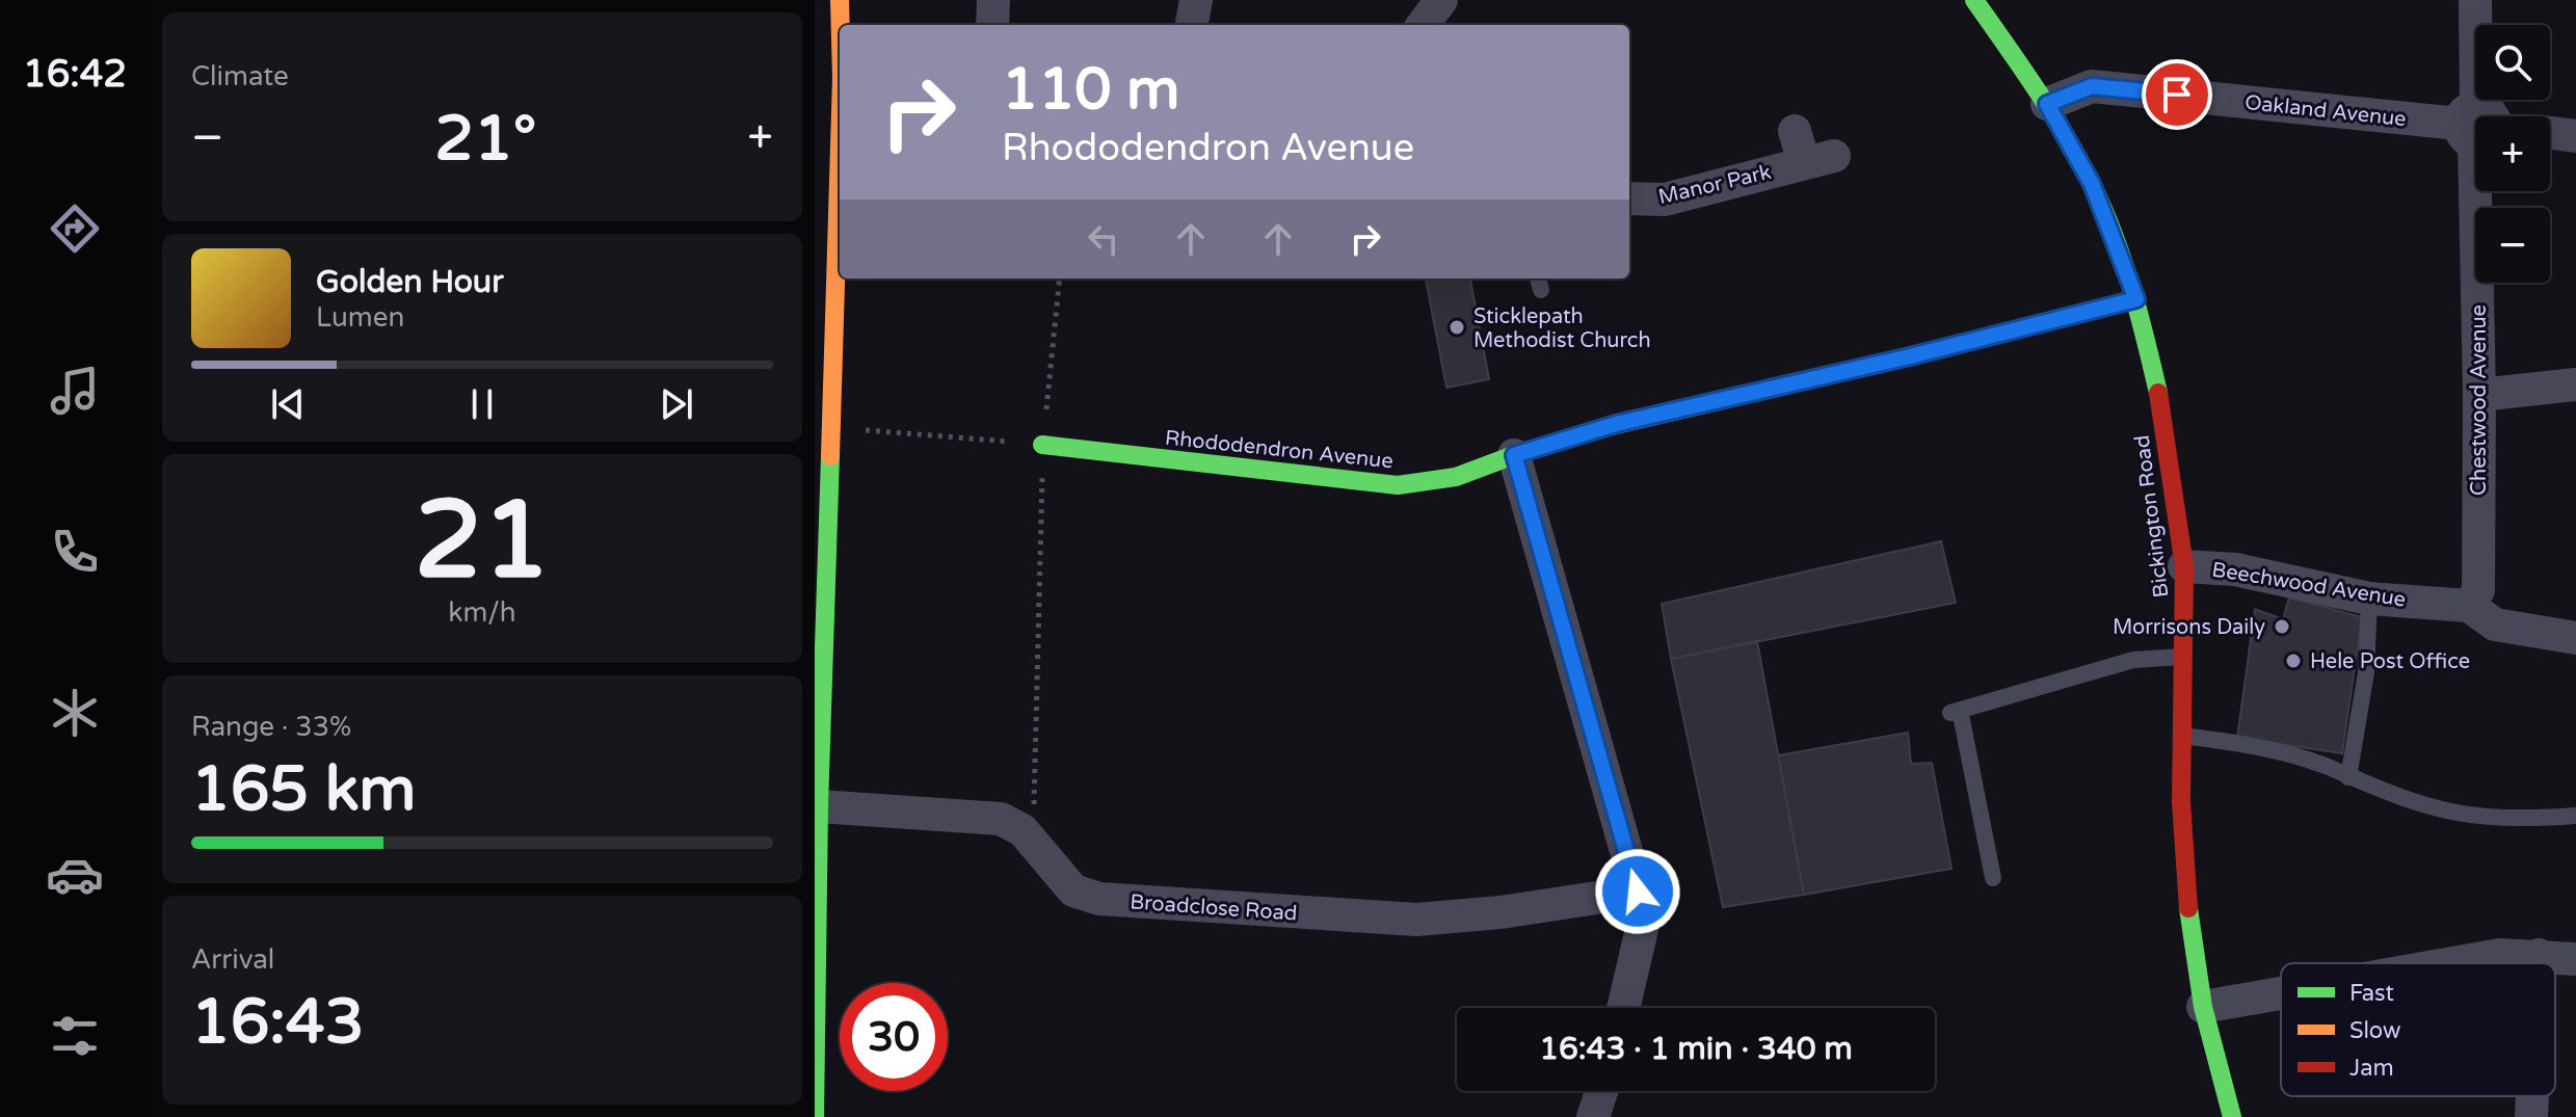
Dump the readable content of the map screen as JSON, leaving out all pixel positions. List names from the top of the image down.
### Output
{
  "streets": {
    "street": [
      "Oakland Avenue",
      "Manor Park",
      "Chestwood Avenue",
      "Rhododendron Avenue",
      "Bickington Road",
      "Beechwood Avenue",
      "Broadclose Road"
    ]
  },
  "crossings": [
    ["Oakland Avenue", "Bickington Road"],
    ["Chestwood Avenue", "Beechwood Avenue"],
    ["Rhododendron Avenue", "Bickington Road"],
    ["Bickington Road", "Beechwood Avenue"]
  ],
  "places": ["Sticklepath Methodist Church", "Morrisons Daily", "Hele Post Office"],
  "legend": ["Fast", "Slow", "Jam"],
  "page": {
    "tabs": "16:42",
    "tile": [
      "Climate",
      ["21", "km/h"],
      ["Range · 33%", "165 km"],
      ["Arrival", "16:43"]
    ],
    "map_buttons": ["+", "−"],
    "turn": ["110 m", "Rhododendron Avenue"],
    "heat": ["−", "21°", "+"],
    "song": ["Golden Hour", "Lumen"],
    "limit": "30",
    "trip": "16:43 · 1 min · 340 m"
  }
}
